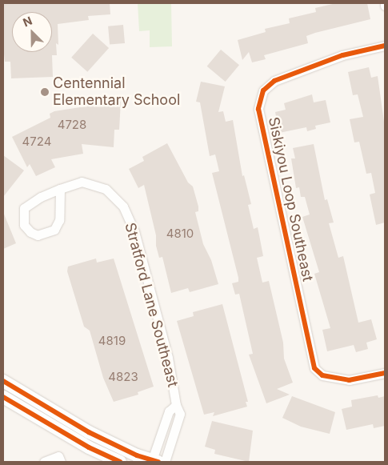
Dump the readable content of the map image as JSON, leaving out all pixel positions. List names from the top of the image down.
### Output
{
  "streets": {
    "street": ["Siskiyou Loop Southeast", "Stratford Lane Southeast"]
  },
  "places": ["Centennial Elementary School"],
  "house_numbers": [
    "4728",
    "4724",
    "4810",
    "4819",
    "4823"
  ],
  "north": "top left"
}
